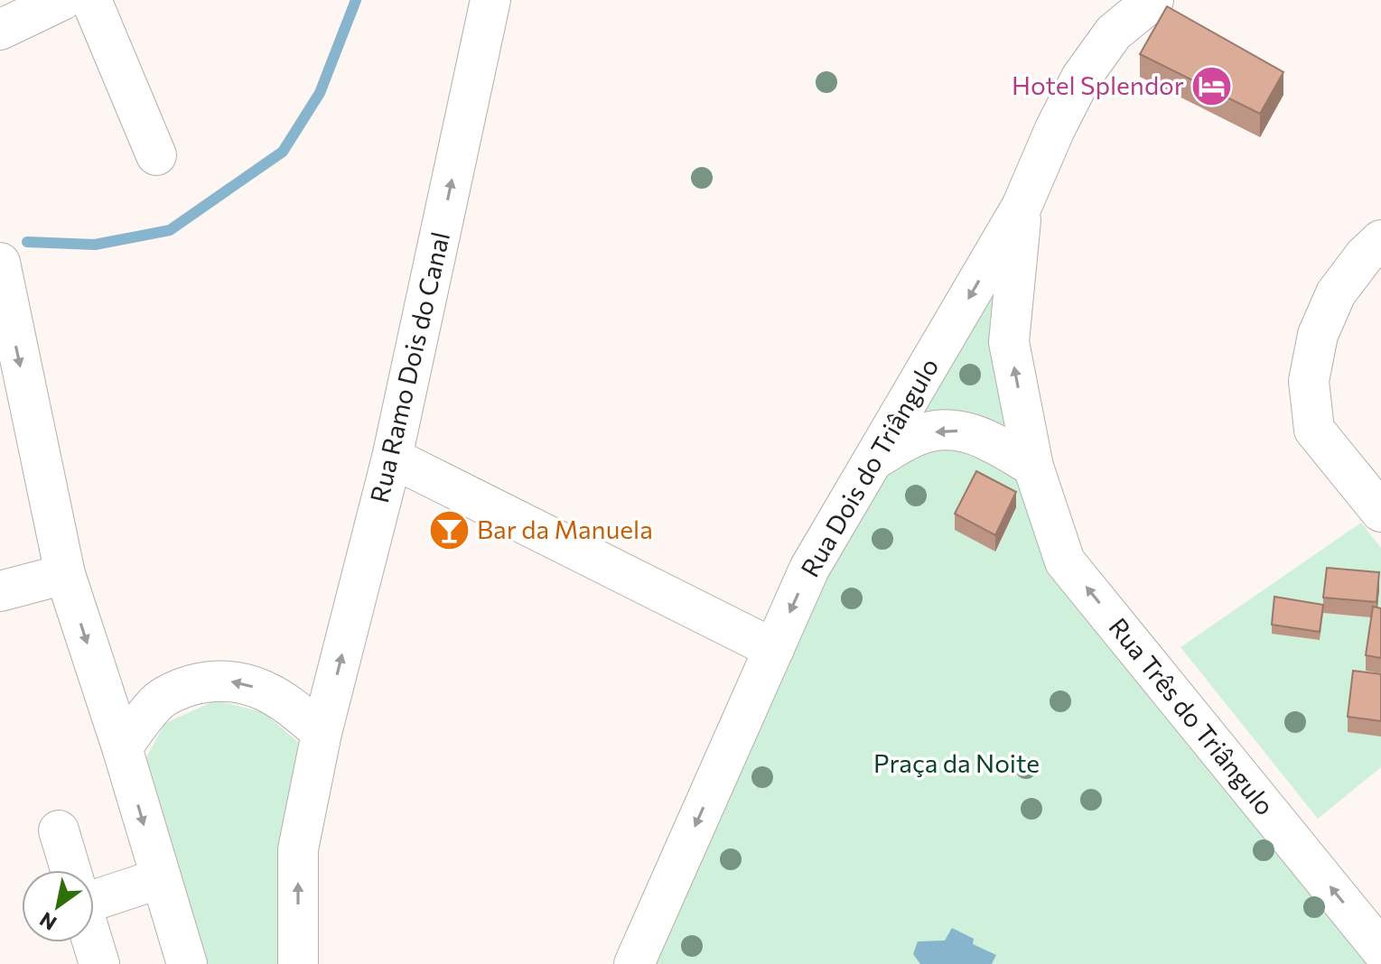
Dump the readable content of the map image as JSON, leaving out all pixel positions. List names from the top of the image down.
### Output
{
  "streets": {
    "street": ["Rua Ramo Dois do Canal", "Rua Dois do Triângulo", "Rua Três do Triângulo"]
  },
  "crossings": [
    ["Rua Dois do Triângulo", "Rua Três do Triângulo"]
  ],
  "one_way": ["Rua Ramo Dois do Canal", "Rua Dois do Triângulo", "Rua Três do Triângulo"],
  "parks": ["Praça da Noite"],
  "places": {
    "hotel": ["Hotel Splendor"],
    "bar": ["Bar da Manuela"]
  },
  "north": "bottom left"
}
